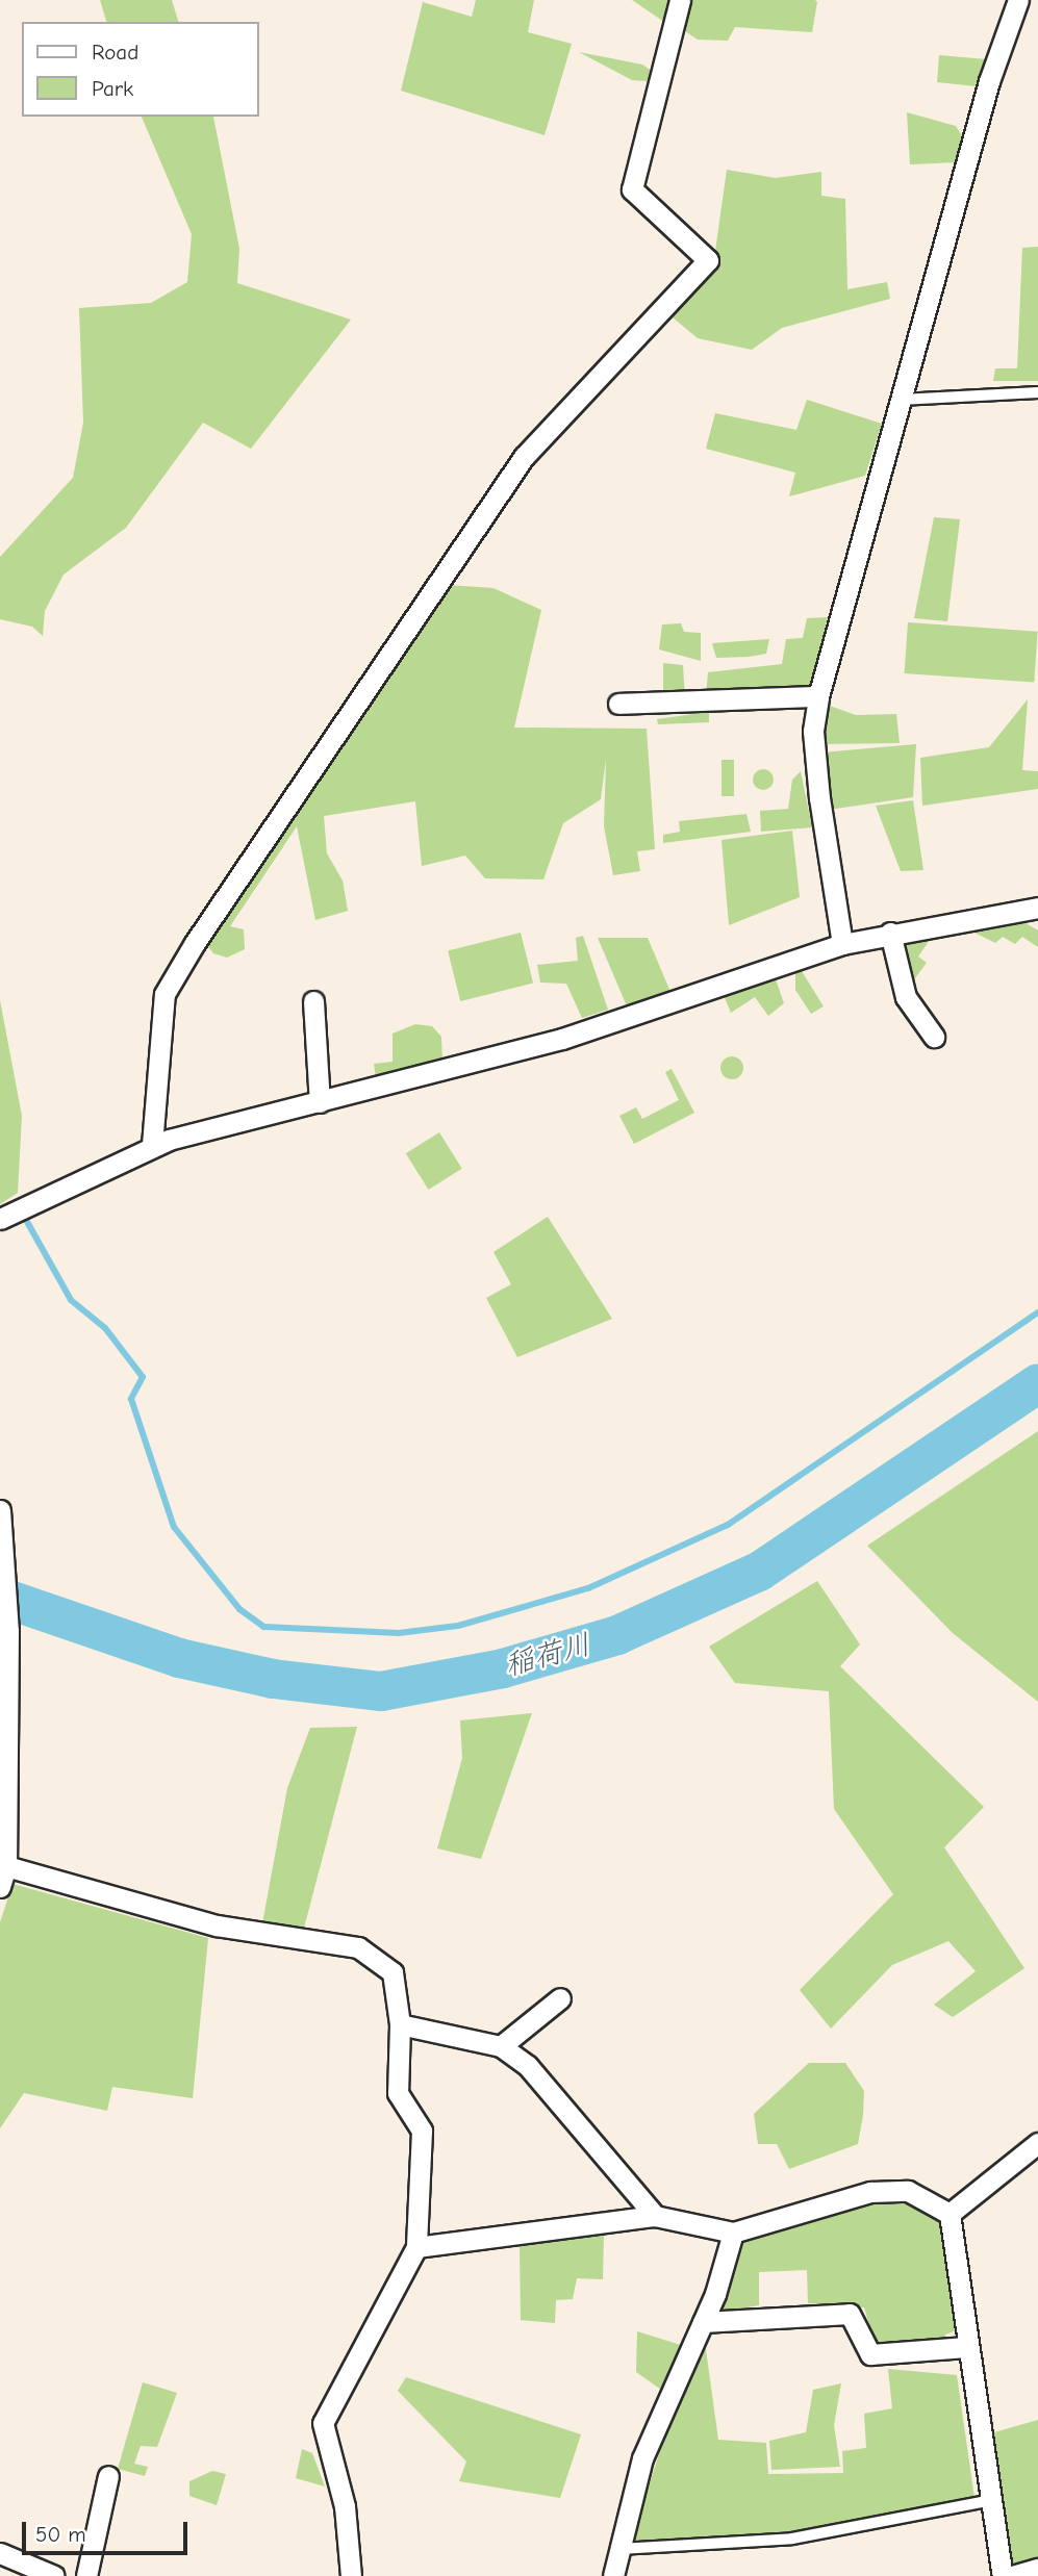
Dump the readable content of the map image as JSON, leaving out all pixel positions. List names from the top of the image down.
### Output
{
  "water": ["稲荷川"],
  "legend": ["Road", "Park"],
  "scale_bar": "50 m"
}
